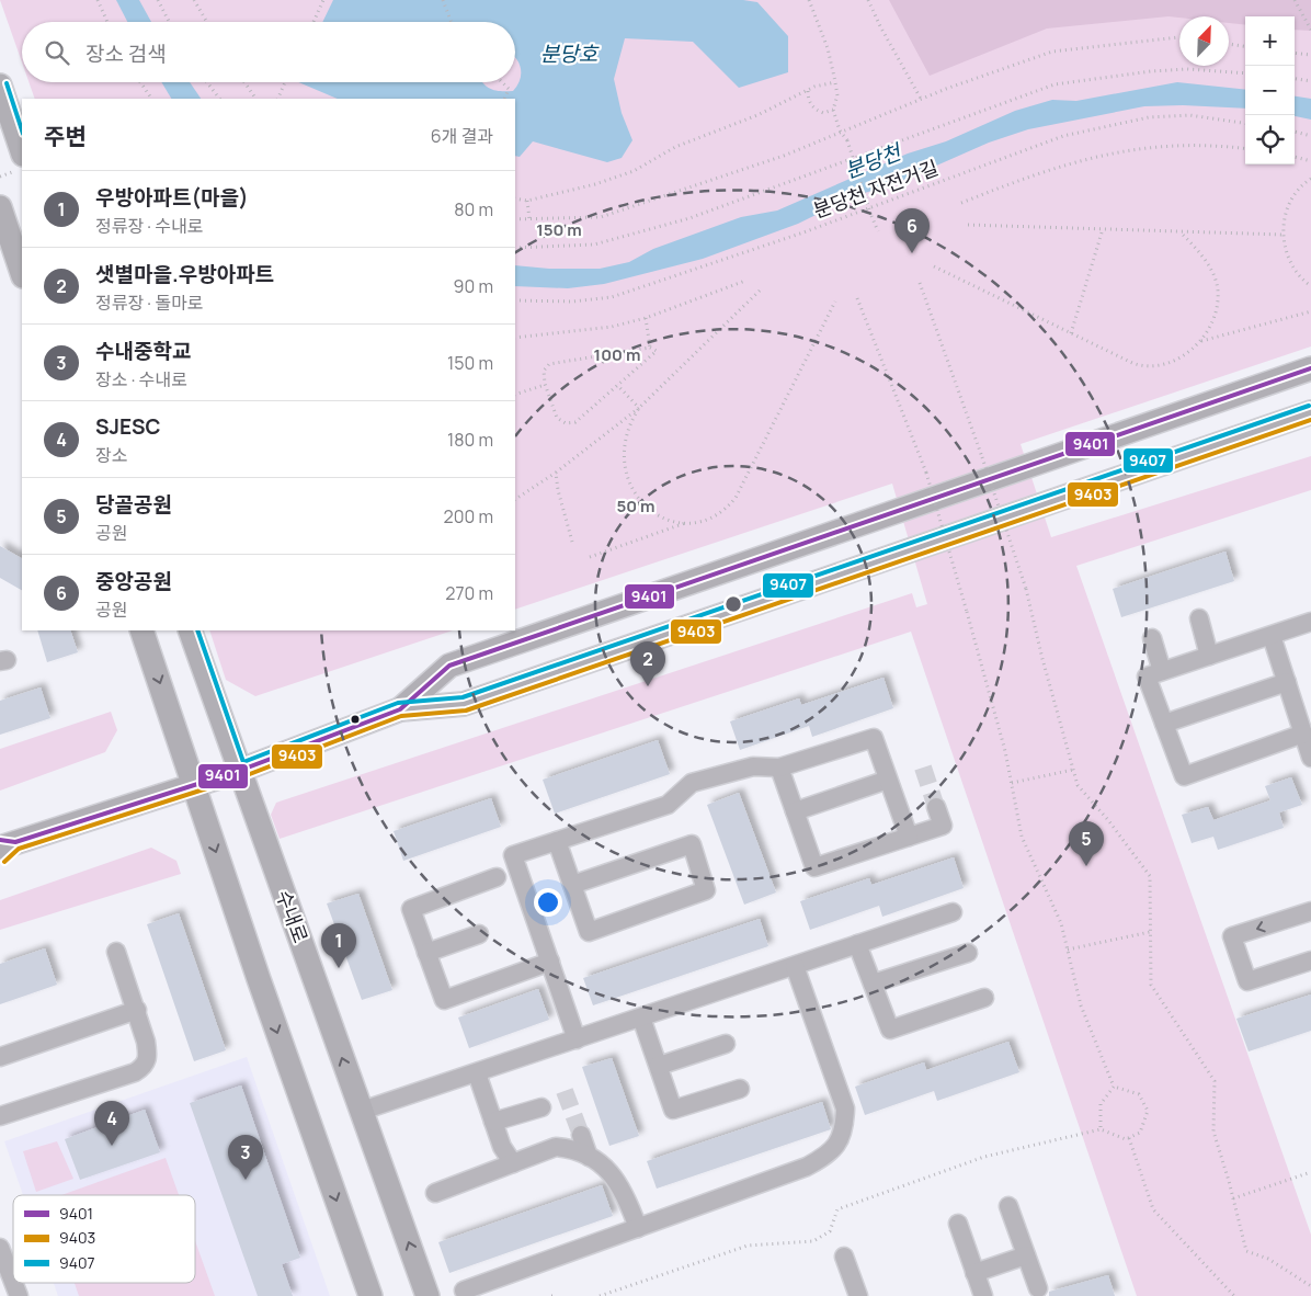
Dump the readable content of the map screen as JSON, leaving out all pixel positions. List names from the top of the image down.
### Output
{
  "streets": {
    "main road": ["수내로"],
    "path": ["분당천 자전거길"]
  },
  "water": ["분당호", "분당천"],
  "lines": ["transit line 9407", "transit line 9401", "transit line 9403"],
  "legend": ["9401", "9403", "9407"],
  "north": "top right",
  "page": {
    "map_buttons": ["+", "−"],
    "search": "장소 검색",
    "heading": ["주변", "6개 결과"],
    "list": [
      {
        "mark": "1",
        "name": "우방아파트(마을)",
        "note": "정류장 · 수내로",
        "value": "80 m"
      },
      {
        "mark": "2",
        "name": "샛별마을.우방아파트",
        "note": "정류장 · 돌마로",
        "value": "90 m"
      },
      {
        "mark": "3",
        "name": "수내중학교",
        "note": "장소 · 수내로",
        "value": "150 m"
      },
      {
        "mark": "4",
        "name": "SJESC",
        "note": "장소",
        "value": "180 m"
      },
      {
        "mark": "5",
        "name": "당골공원",
        "note": "공원",
        "value": "200 m"
      },
      {
        "mark": "6",
        "name": "중앙공원",
        "note": "공원",
        "value": "270 m"
      }
    ],
    "pins": [
      "6",
      "2",
      "5",
      "1",
      "4",
      "3"
    ]
  },
  "rings": ["150 m", "100 m", "50 m"]
}
